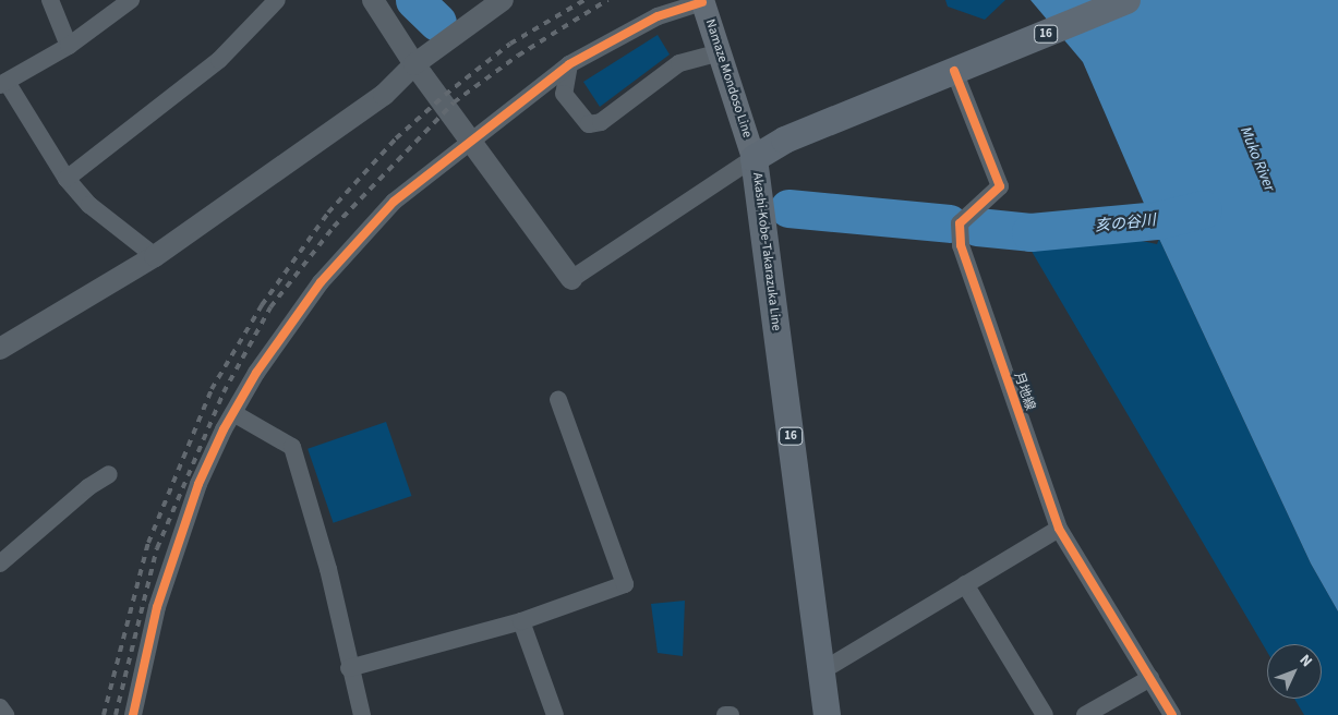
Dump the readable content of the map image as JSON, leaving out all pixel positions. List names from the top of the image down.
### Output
{
  "streets": {
    "main road": ["16", "Namaze Mondoso Line", "Akashi-Kobe-Takarazuka Line"],
    "street": ["月地線"]
  },
  "crossings": [
    ["Namaze Mondoso Line", "Akashi-Kobe-Takarazuka Line"],
    ["Akashi-Kobe-Takarazuka Line", "月地線"]
  ],
  "water": ["Muko River", "亥の谷川"],
  "north": "top right"
}
